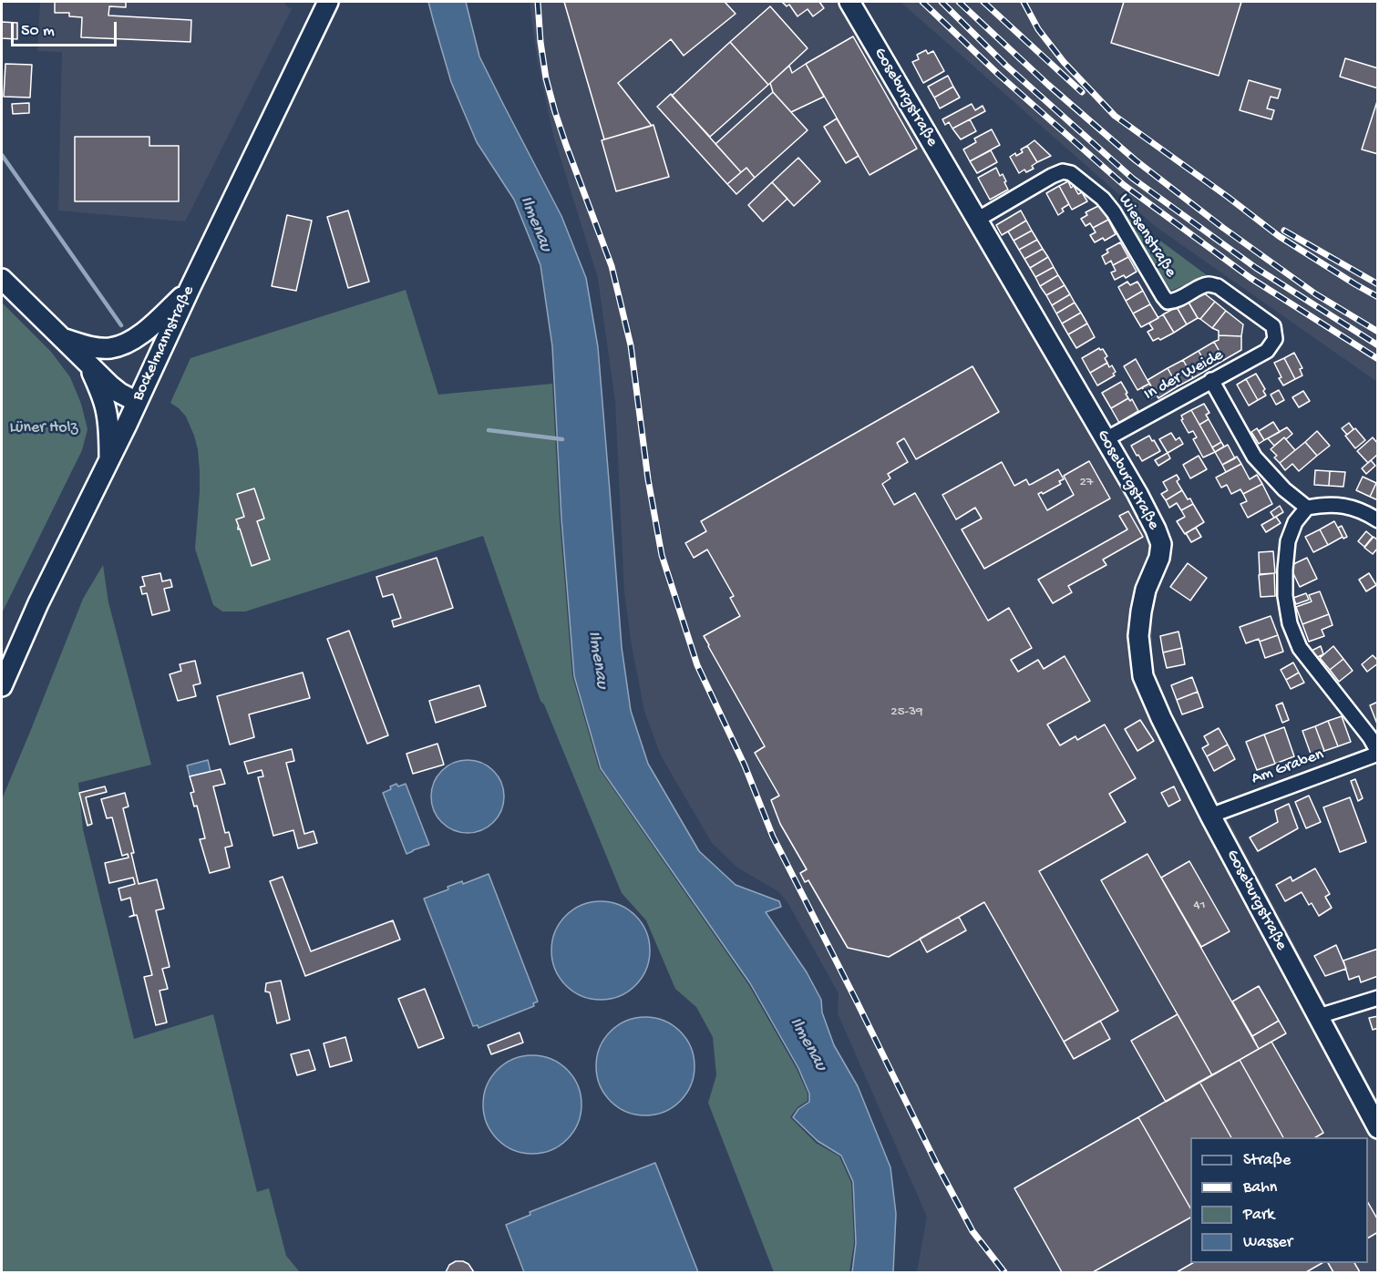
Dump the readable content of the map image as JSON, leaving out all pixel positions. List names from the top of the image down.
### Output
{
  "streets": {
    "street": [
      "Goseburgstraße",
      "Wiesenstraße",
      "Bockelmannstraße",
      "In der Weide",
      "Am Graben"
    ]
  },
  "crossings": [
    ["Goseburgstraße", "Wiesenstraße"],
    ["Goseburgstraße", "In der Weide"],
    ["Goseburgstraße", "Am Graben"],
    ["Wiesenstraße", "In der Weide"]
  ],
  "water": ["Ilmenau"],
  "parks": ["Lüner Holz"],
  "house_numbers": ["27", "25-39", "41"],
  "legend": [
    "Straße",
    "Bahn",
    "Park",
    "Wasser"
  ],
  "scale_bar": "50 m"
}
